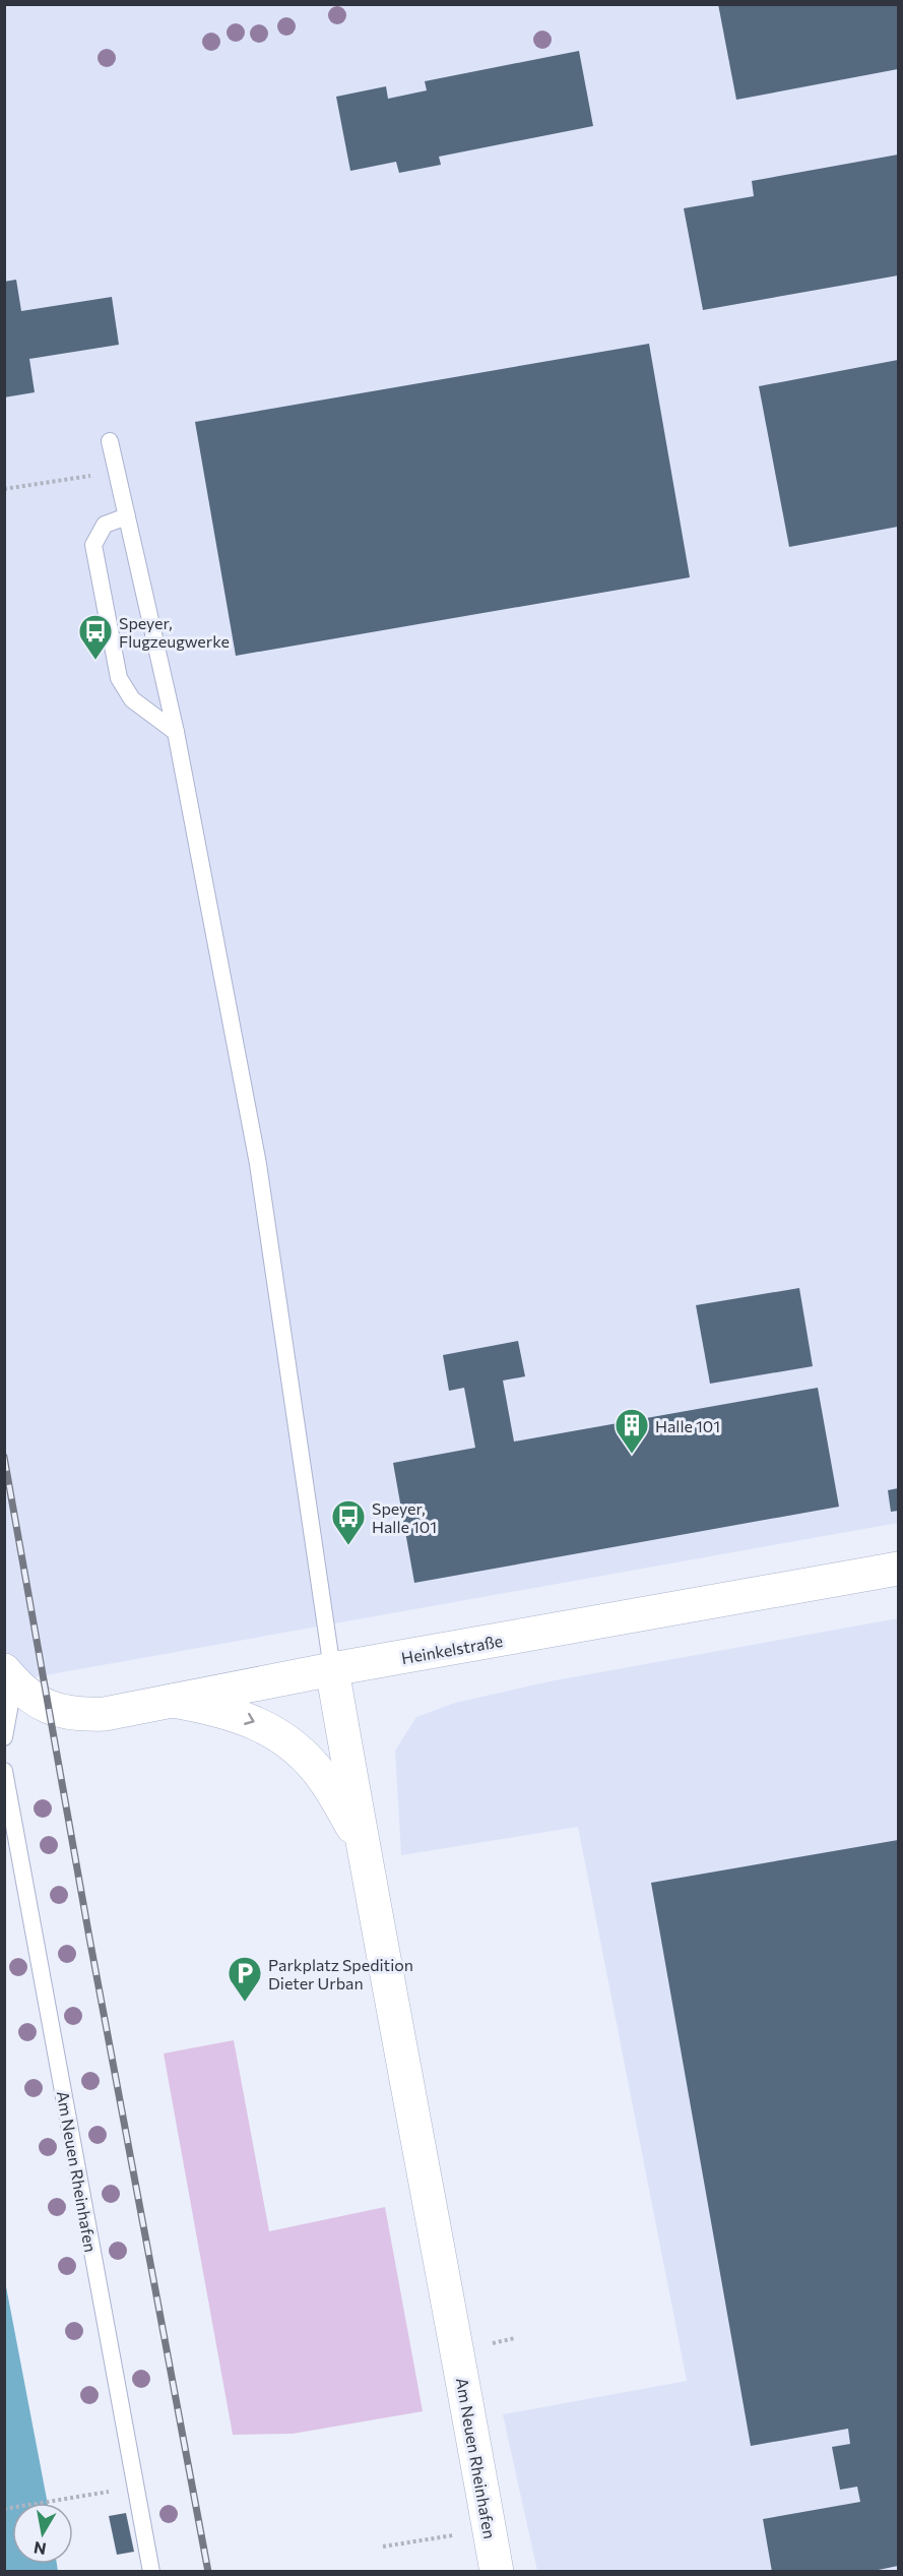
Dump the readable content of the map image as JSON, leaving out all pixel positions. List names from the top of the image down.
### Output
{
  "streets": {
    "street": ["Heinkelstraße", "Am Neuen Rheinhafen"]
  },
  "crossings": [
    ["Heinkelstraße", "Am Neuen Rheinhafen"]
  ],
  "places": {
    "bus stop": ["Speyer, Flugzeugwerke", "Speyer, Halle 101"],
    "building": ["Halle 101"],
    "parking": ["Parkplatz Spedition Dieter Urban"]
  },
  "north": "bottom"
}
